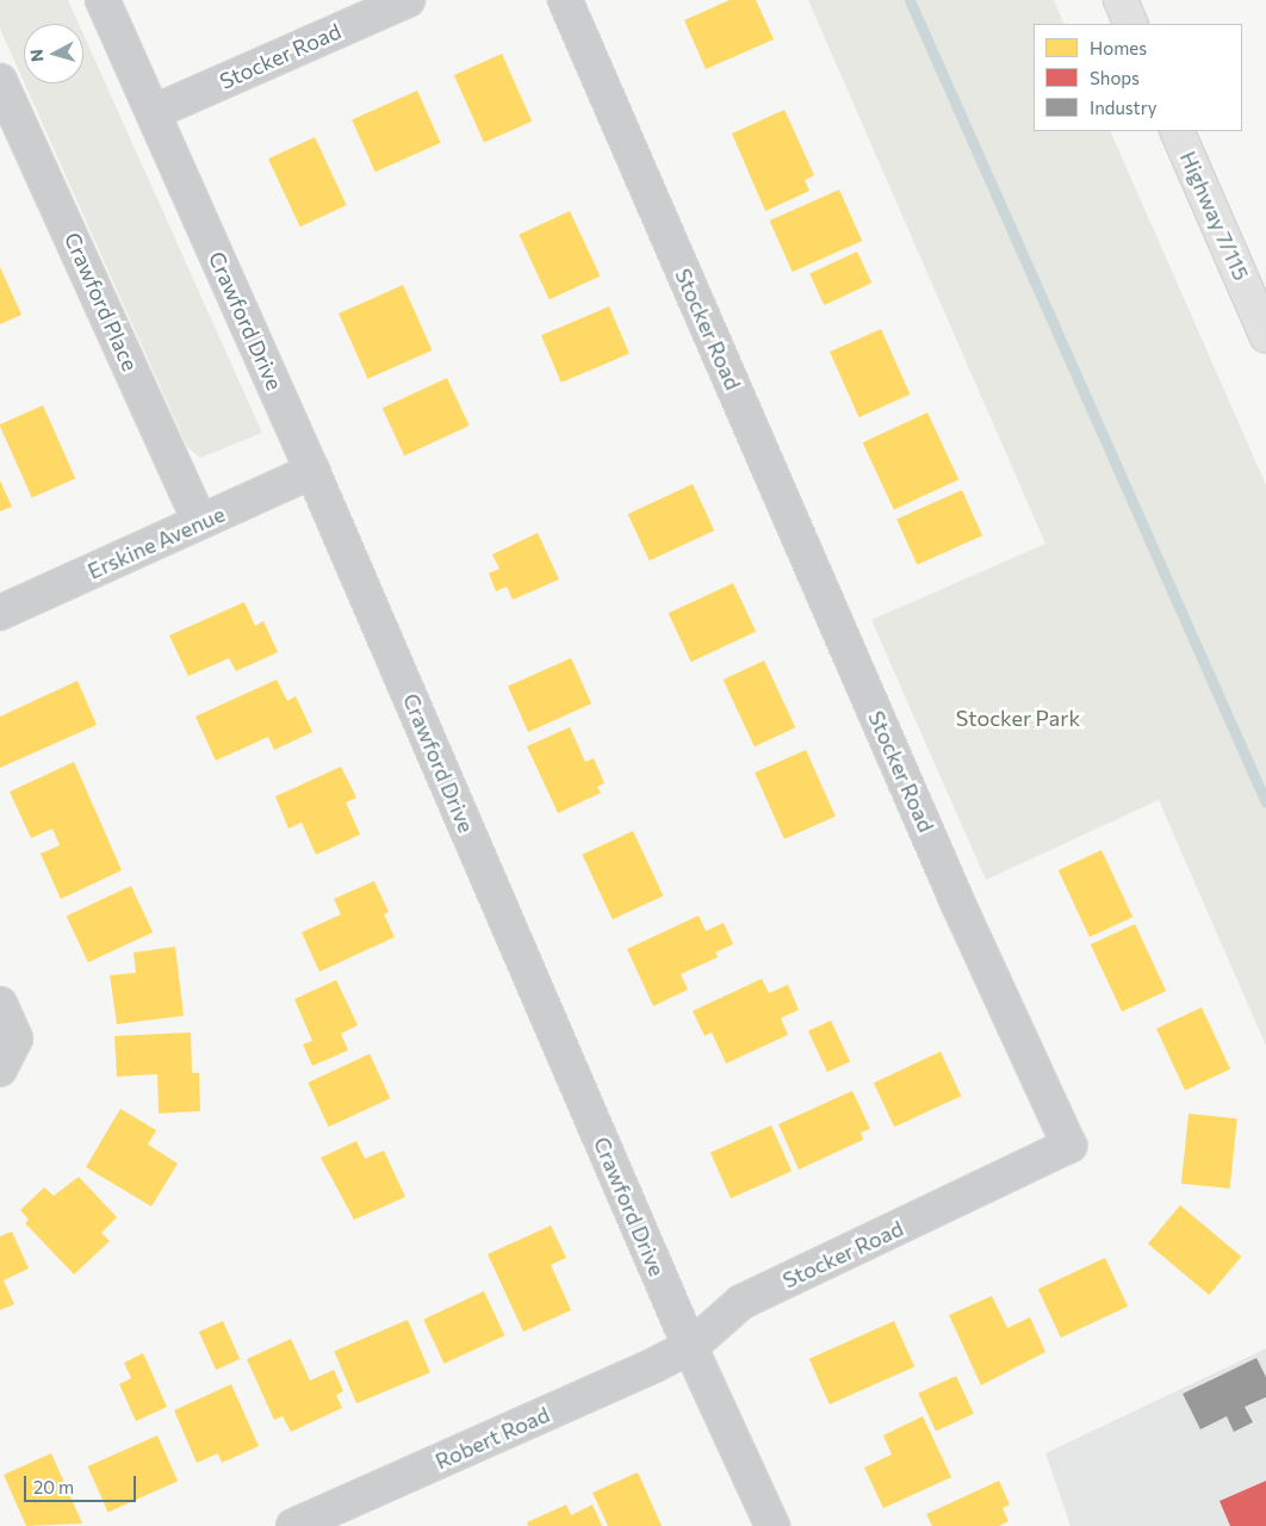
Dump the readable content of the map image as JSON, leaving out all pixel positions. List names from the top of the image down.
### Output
{
  "streets": {
    "highway": ["Highway 7/115"],
    "street": [
      "Stocker Road",
      "Crawford Place",
      "Crawford Drive",
      "Erskine Avenue",
      "Robert Road"
    ]
  },
  "crossings": [
    ["Stocker Road", "Crawford Drive"],
    ["Stocker Road", "Robert Road"],
    ["Crawford Place", "Erskine Avenue"],
    ["Crawford Drive", "Erskine Avenue"],
    ["Crawford Drive", "Robert Road"]
  ],
  "parks": ["Stocker Park"],
  "legend": ["Homes", "Shops", "Industry"],
  "scale_bar": "20 m",
  "north": "left"
}
